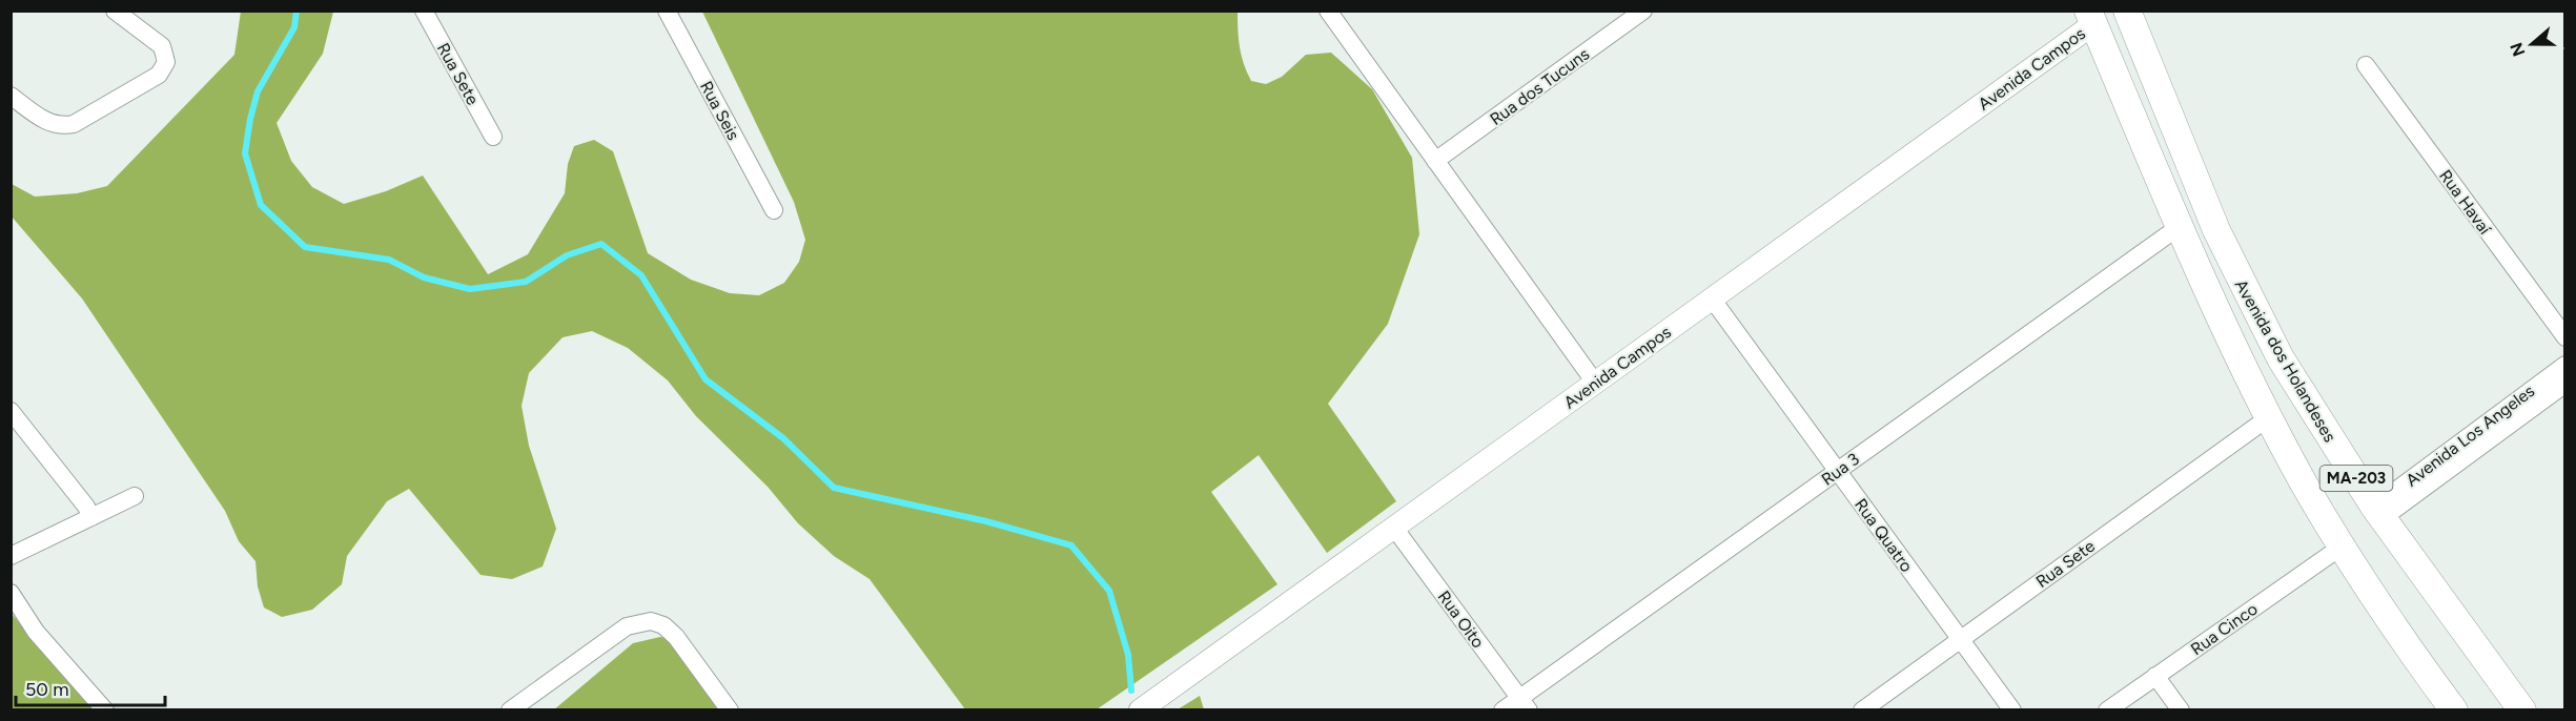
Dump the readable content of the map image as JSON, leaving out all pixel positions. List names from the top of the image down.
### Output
{
  "streets": {
    "main road": ["Avenida dos Holandeses", "MA-203"],
    "street": [
      "Avenida Campos",
      "Rua Sete",
      "Rua dos Tucuns",
      "Rua Seis",
      "Rua Havaí",
      "Avenida Los Angeles",
      "Rua 3",
      "Rua Quatro",
      "Rua Oito",
      "Rua Cinco"
    ]
  },
  "crossings": [
    ["Avenida Campos", "Avenida dos Holandeses"],
    ["Avenida Campos", "Rua Quatro"],
    ["Avenida Campos", "Rua Oito"],
    ["Rua Sete", "Avenida dos Holandeses"],
    ["Rua Sete", "Rua Quatro"],
    ["Avenida dos Holandeses", "Avenida Los Angeles"],
    ["Avenida dos Holandeses", "Rua 3"],
    ["Avenida dos Holandeses", "Rua Cinco"],
    ["Rua 3", "Rua Quatro"],
    ["Rua 3", "Rua Oito"]
  ],
  "scale_bar": "50 m",
  "north": "left"
}
